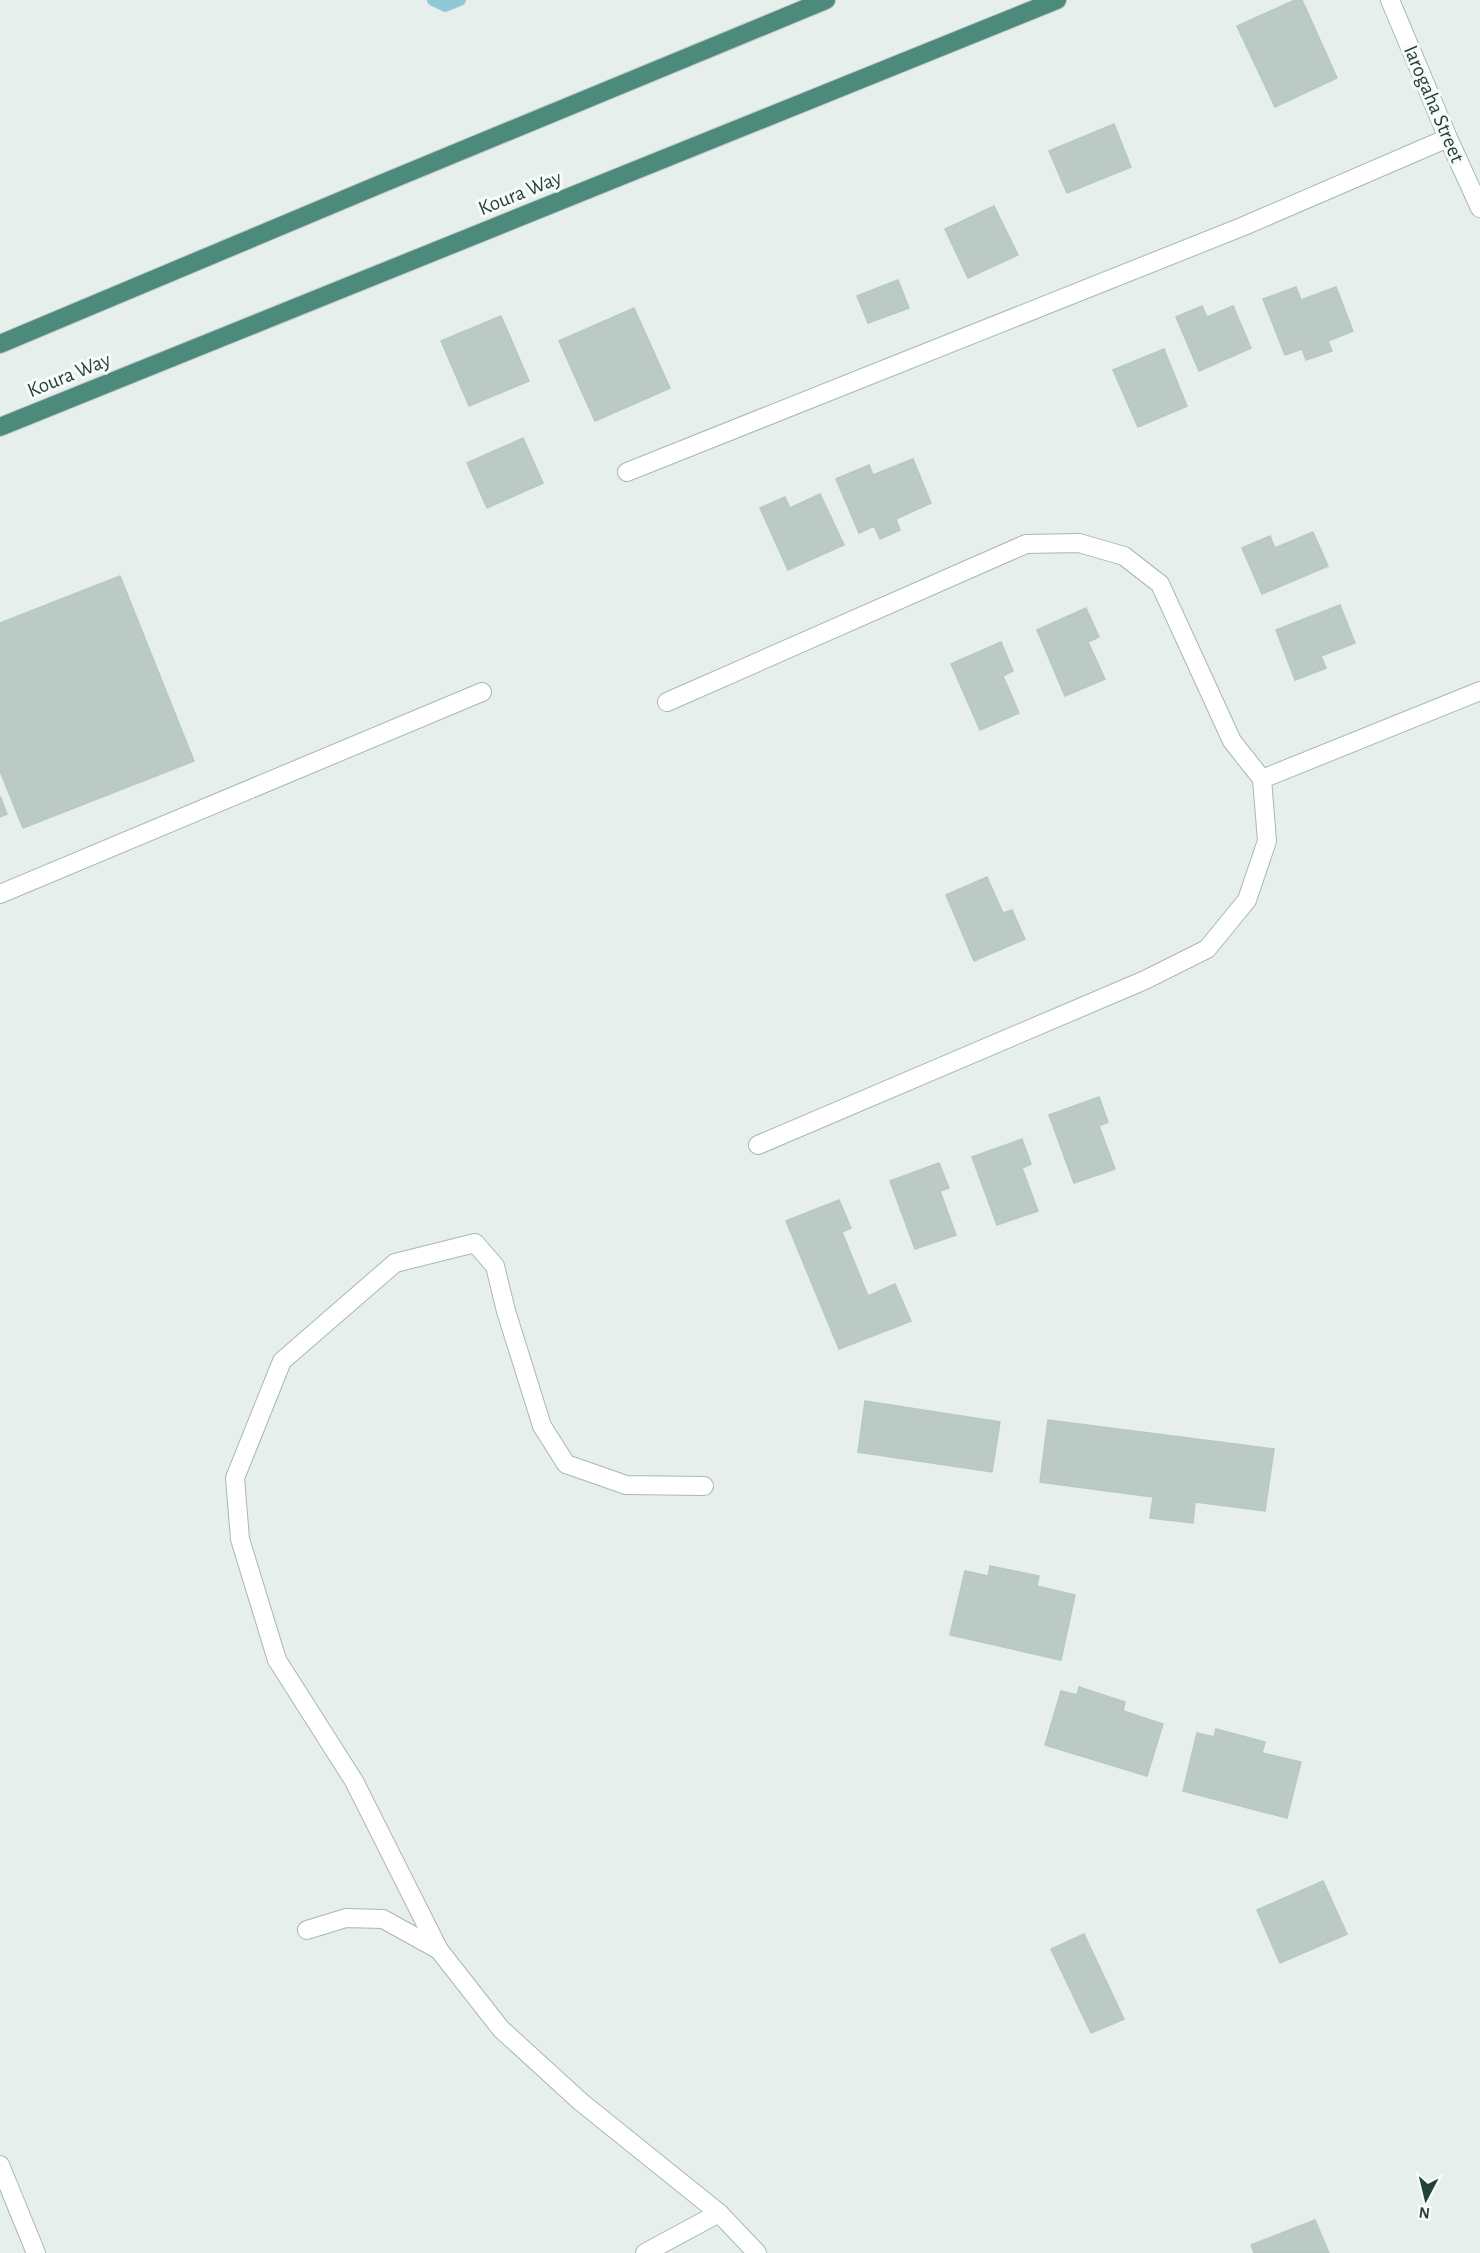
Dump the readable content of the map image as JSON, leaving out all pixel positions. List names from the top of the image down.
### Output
{
  "streets": {
    "highway": ["Koura Way"],
    "street": ["Iarogaha Street"]
  },
  "north": "bottom"
}
